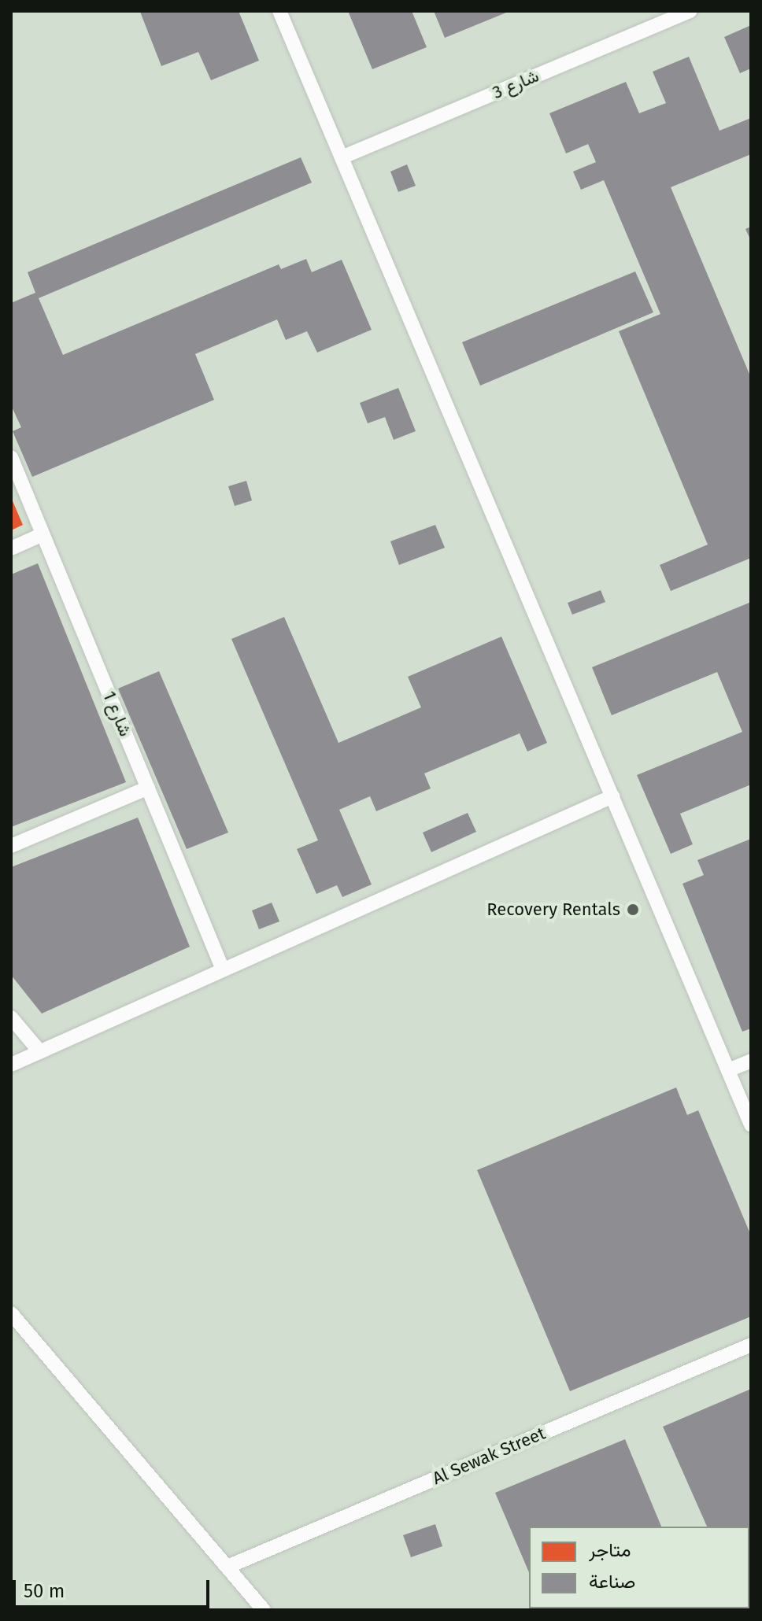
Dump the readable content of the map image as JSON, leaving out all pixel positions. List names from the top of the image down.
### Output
{
  "streets": {
    "lane": ["شارع 3", "شارع 1", "Al Sewak Street"]
  },
  "places": ["Recovery Rentals"],
  "legend": ["متاجر", "صناعة"],
  "scale_bar": "50 m"
}
